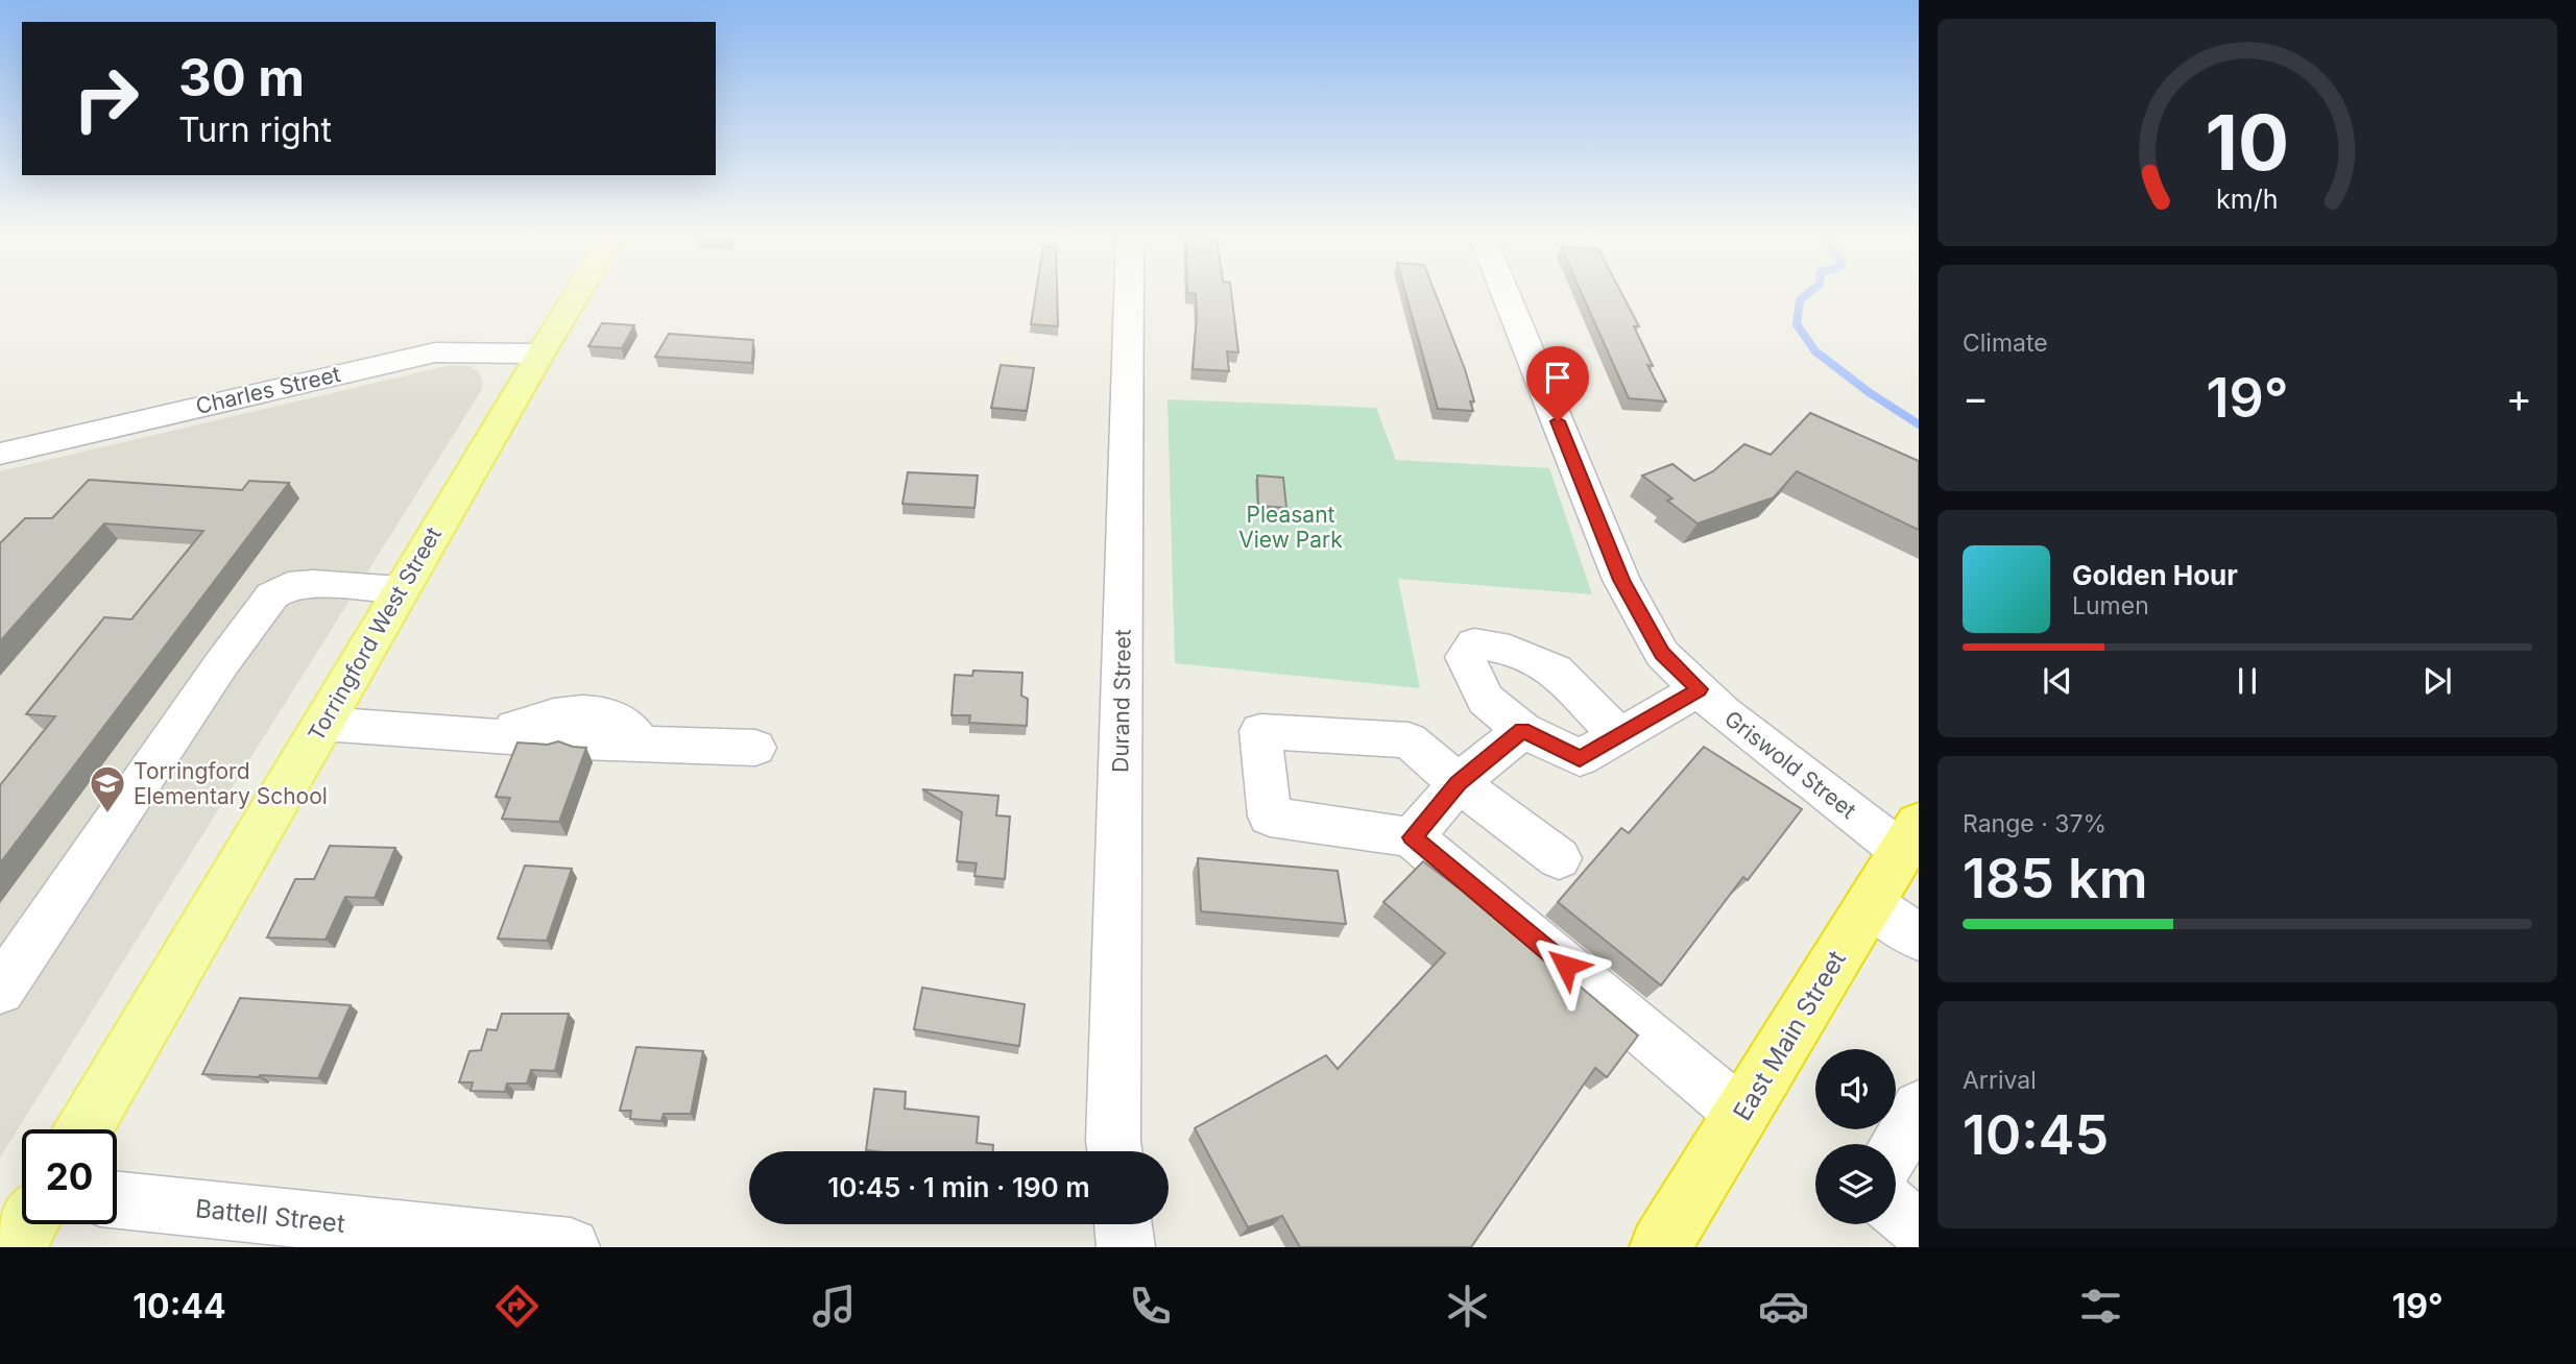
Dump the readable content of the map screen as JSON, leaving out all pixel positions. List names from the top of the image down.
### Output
{
  "streets": {
    "highway": ["East Main Street"],
    "main road": ["Torringford West Street"],
    "street": [
      "Charles Street",
      "Durand Street",
      "Griswold Street",
      "Battell Street"
    ]
  },
  "crossings": [
    ["Charles Street", "Torringford West Street"],
    ["Griswold Street", "East Main Street"]
  ],
  "parks": ["Pleasant View Park"],
  "places": {
    "school or university": ["Torringford Elementary School"]
  },
  "page": {
    "turn": ["30 m", "Turn right"],
    "tile": [
      "Climate",
      ["Range · 37%", "185 km"],
      ["Arrival", "10:45"]
    ],
    "heat": ["−", "19°", "+"],
    "song": ["Golden Hour", "Lumen"],
    "limit": "20",
    "trip": "10:45 · 1 min · 190 m",
    "tabs": ["10:44", "19°"],
    "gauge": ["10", "km/h"]
  }
}
